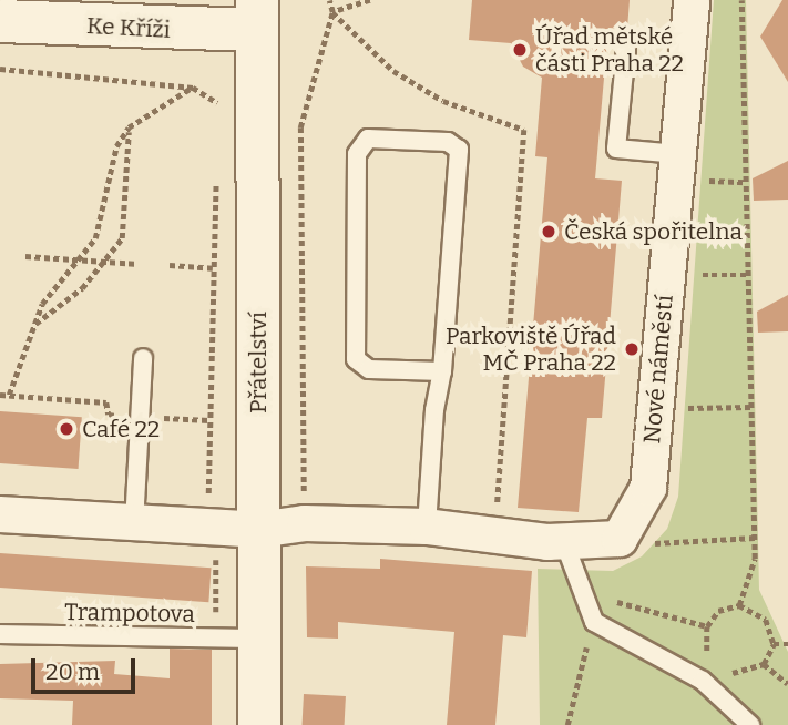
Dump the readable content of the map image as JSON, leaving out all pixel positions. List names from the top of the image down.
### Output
{
  "streets": {
    "main road": ["Ke Kříži", "Přátelství"],
    "street": ["Nové náměstí"],
    "lane": ["Trampotova"]
  },
  "crossings": [
    ["Ke Kříži", "Přátelství"],
    ["Přátelství", "Nové náměstí"],
    ["Přátelství", "Trampotova"]
  ],
  "places": [
    "Úřad mětské části Praha 22",
    "Česká spořitelna",
    "Parkoviště Úřad MČ Praha 22",
    "Café 22"
  ],
  "scale_bar": "20 m"
}
